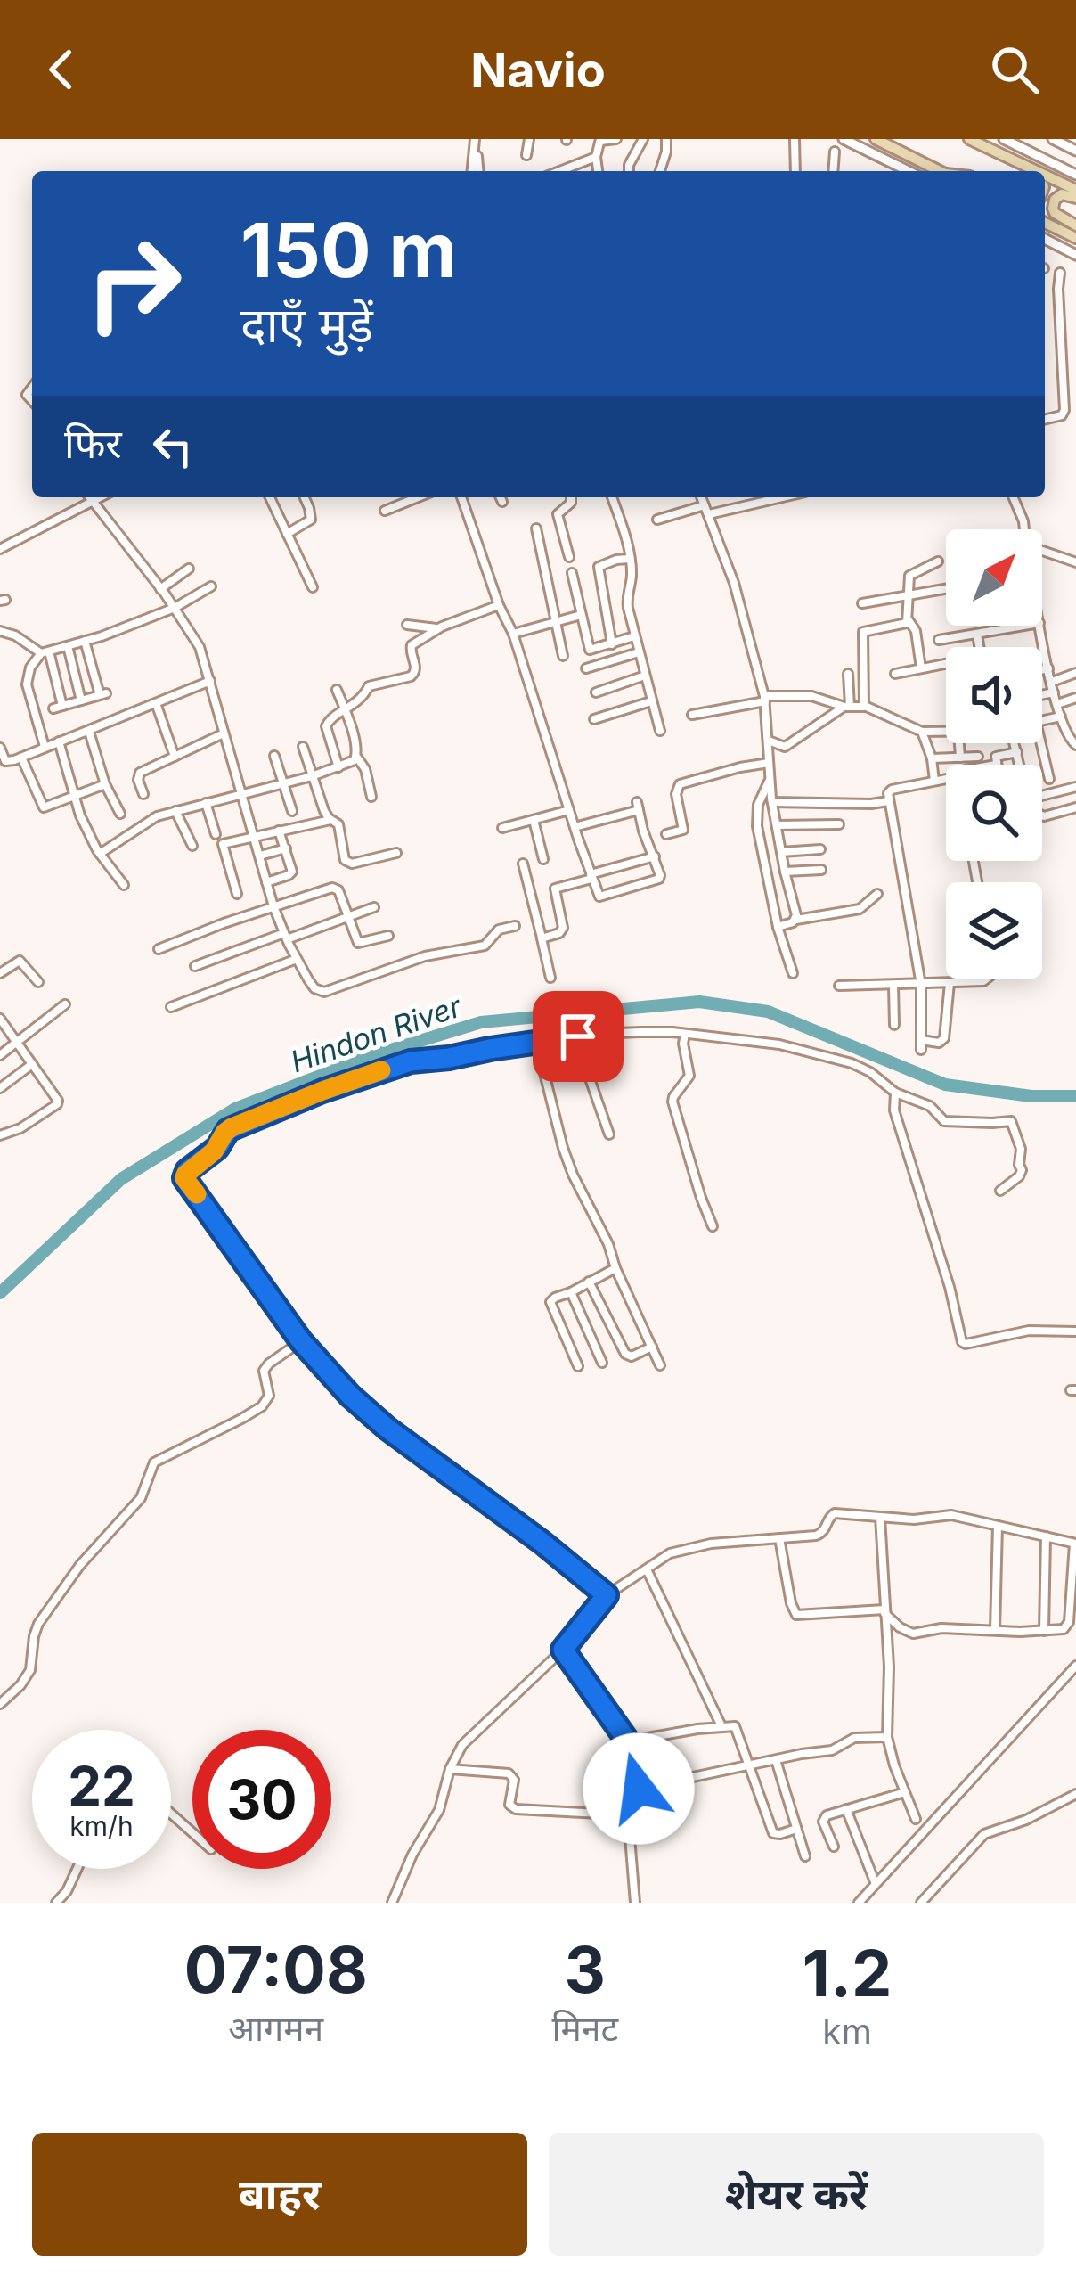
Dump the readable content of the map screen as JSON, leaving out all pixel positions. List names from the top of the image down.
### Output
{
  "water": ["Hindon River"],
  "north": "top right",
  "page": {
    "header": "Navio",
    "turn": ["150 m", "दाएँ मुड़ें"],
    "then": "फिर",
    "speed": "22 km/h",
    "limit": "30",
    "eta": [
      "07:08",
      "आगमन",
      "3",
      "मिनट",
      "1.2",
      "km"
    ],
    "buttons": ["बाहर", "शेयर करें"]
  }
}
